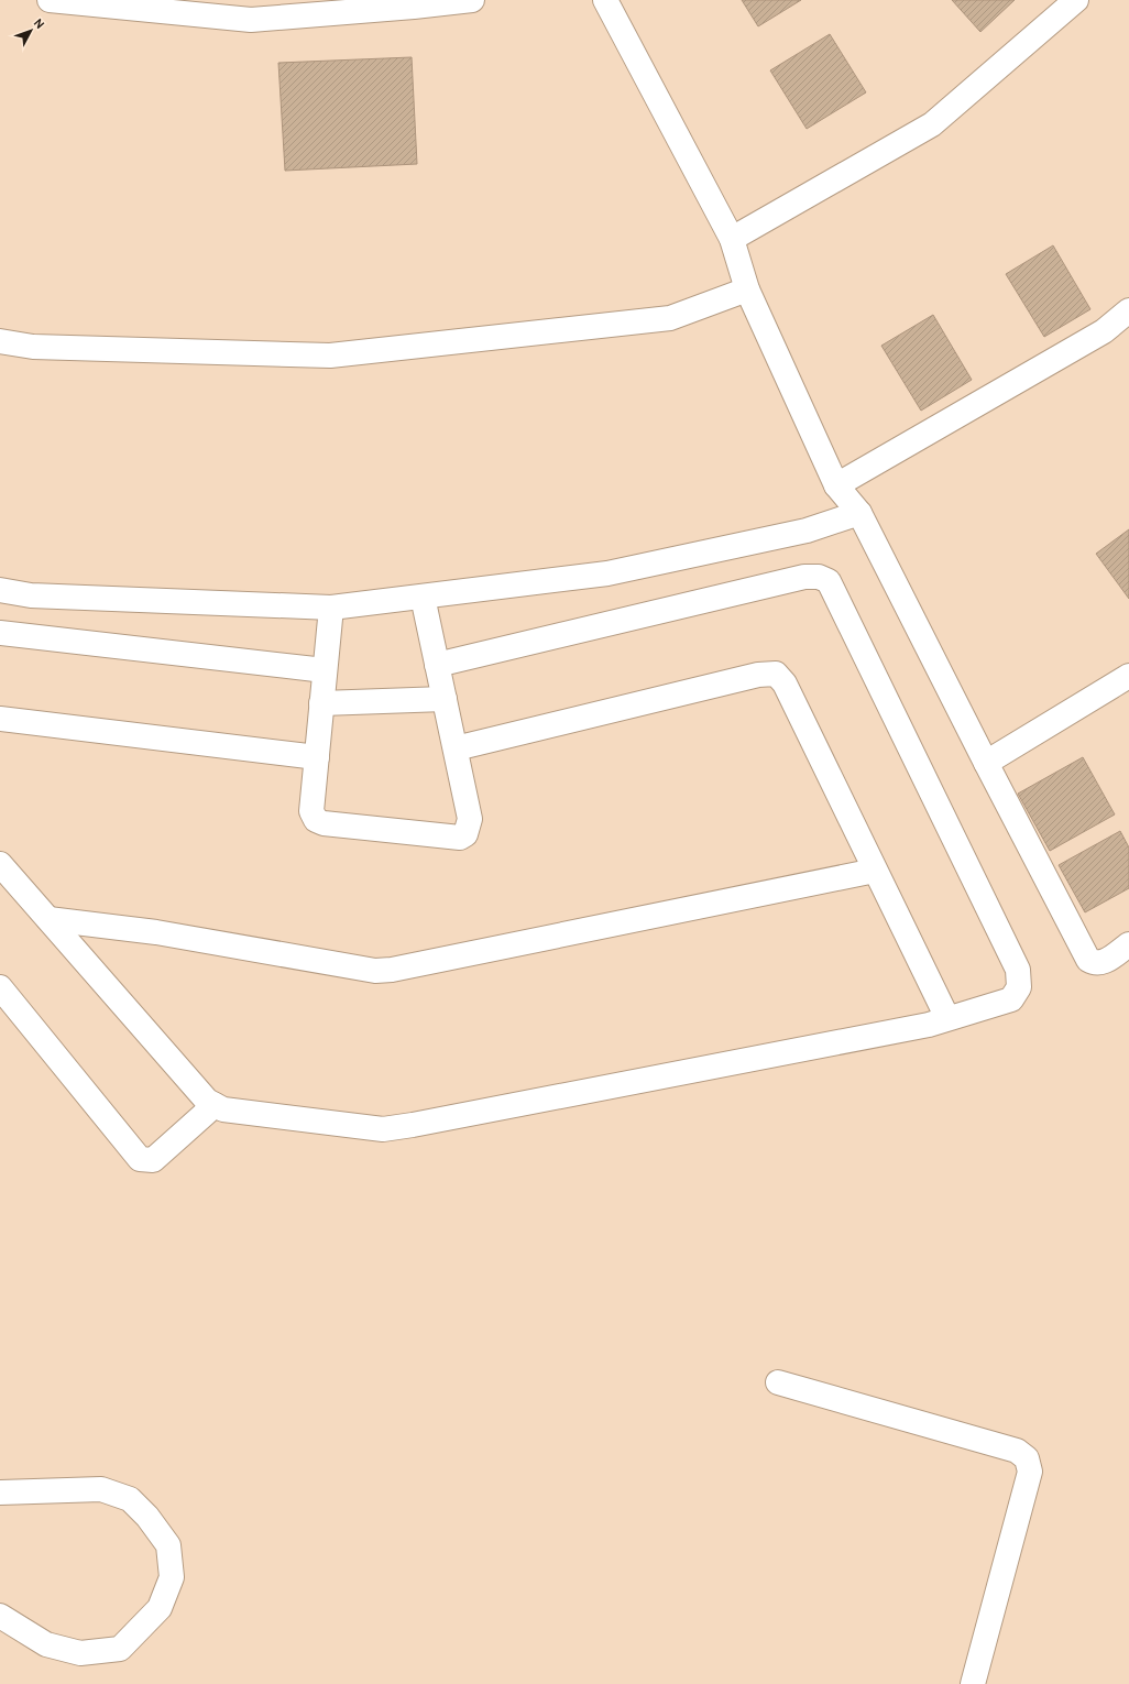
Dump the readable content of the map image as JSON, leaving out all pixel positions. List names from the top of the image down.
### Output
{
  "north": "top right"
}
